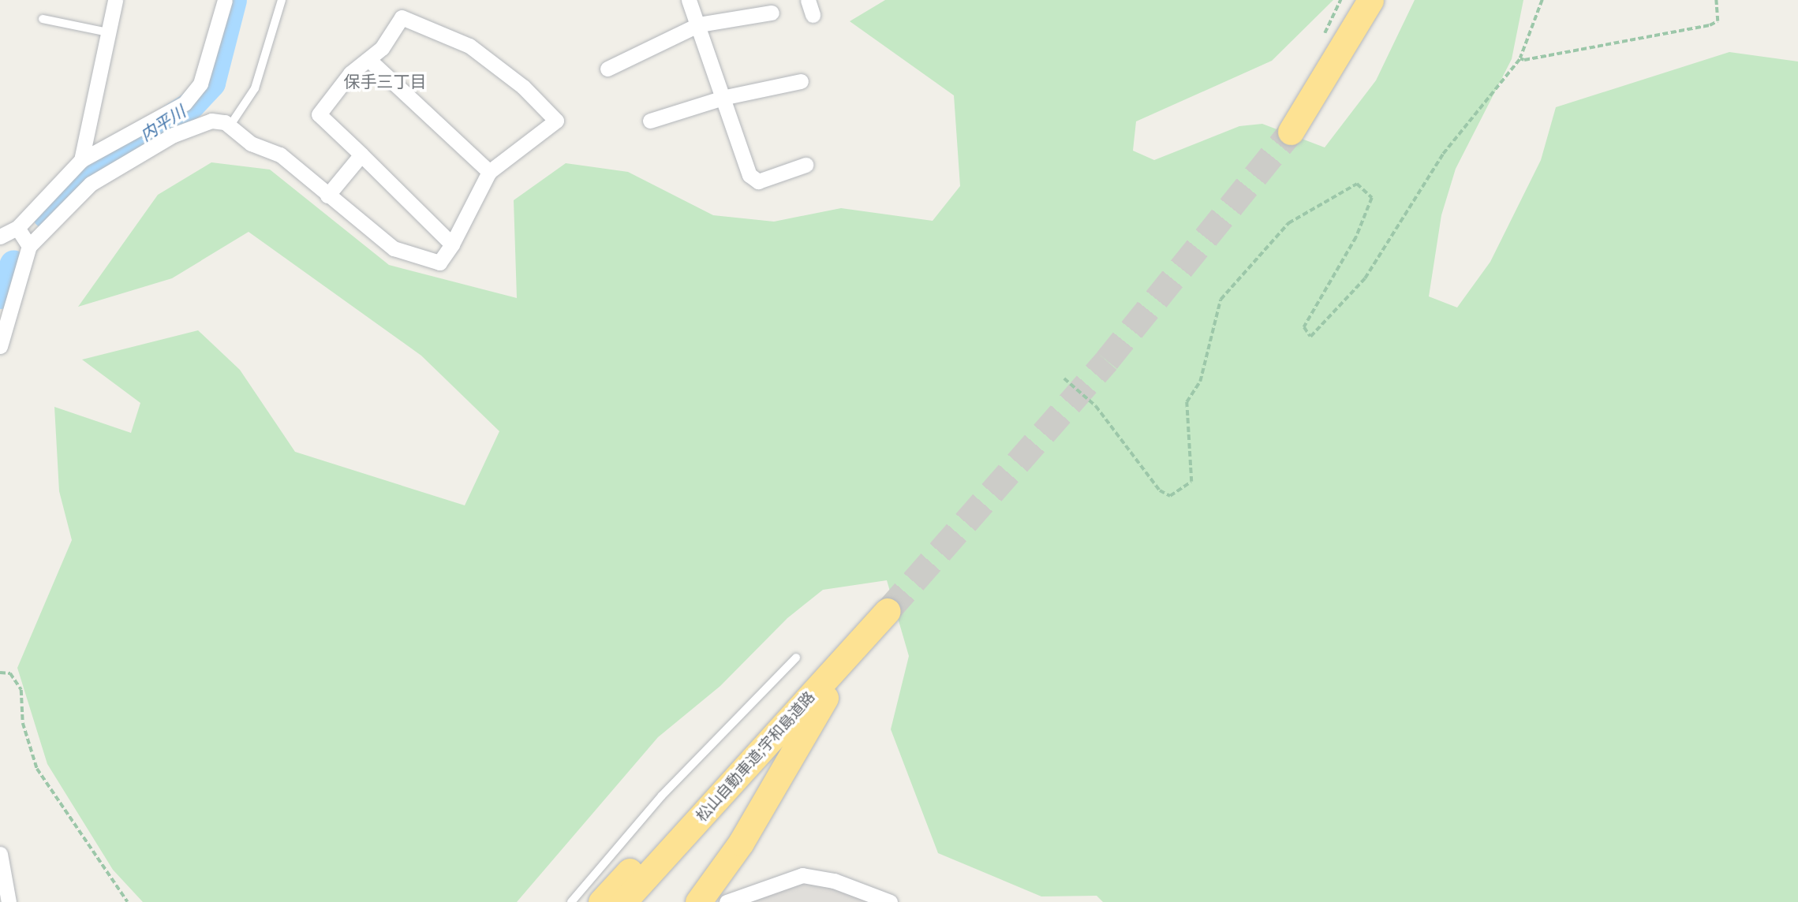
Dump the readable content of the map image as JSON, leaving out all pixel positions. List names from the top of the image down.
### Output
{
  "streets": {
    "highway": ["松山自動車道;宇和島道路"]
  },
  "districts": ["保手三丁目"],
  "water": ["内平川"]
}
